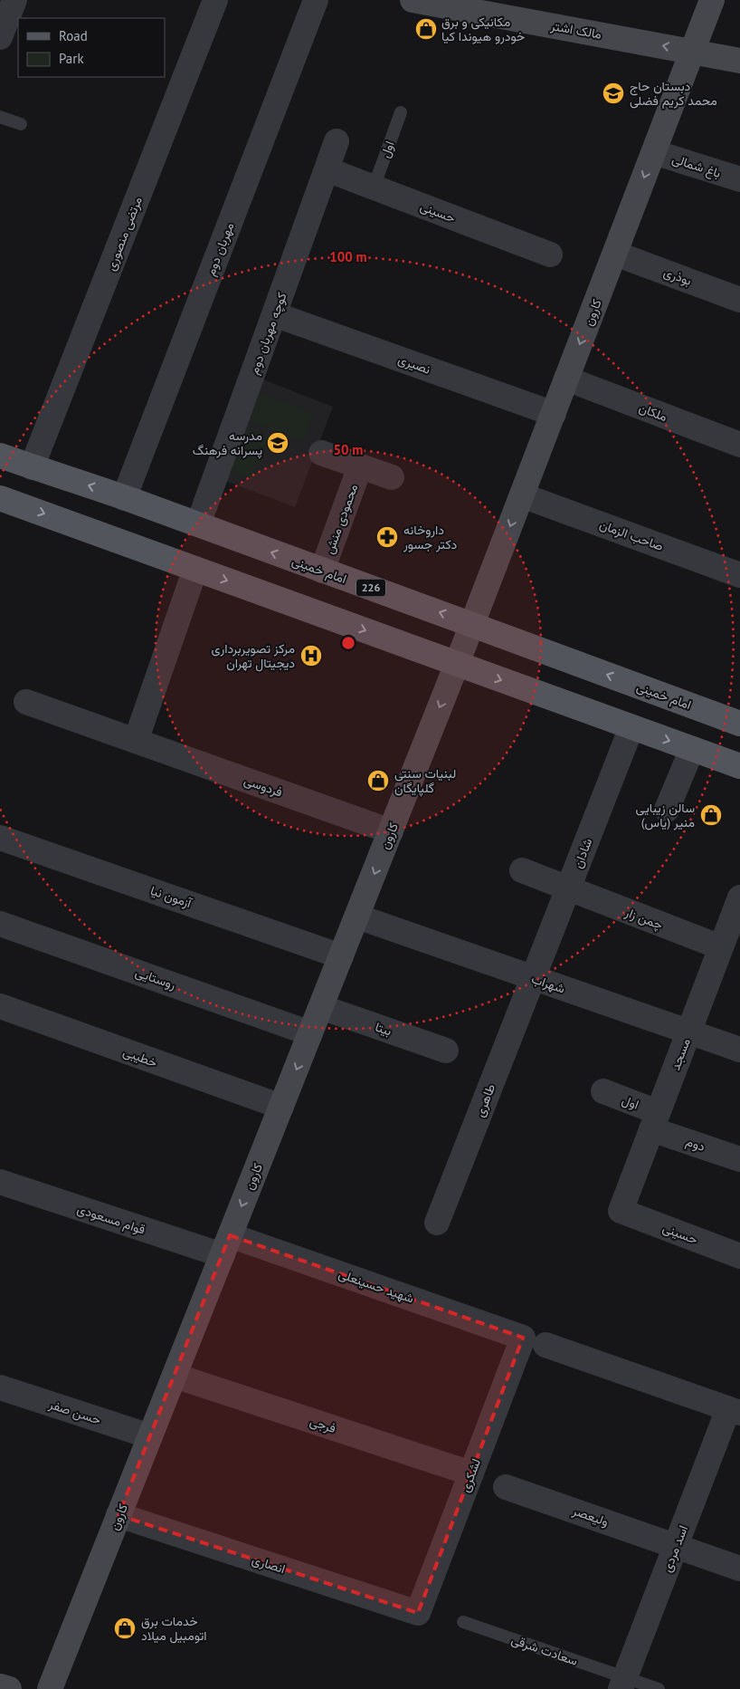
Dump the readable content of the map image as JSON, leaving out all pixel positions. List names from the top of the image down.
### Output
{
  "streets": {
    "main road": [
      "مالک اشتر",
      "کارون",
      "امام خمینی",
      "226"
    ],
    "street": [
      "اول",
      "باغ شمالی",
      "حسینی",
      "مرتضی منصوری",
      "مهربان دوم",
      "بوذری",
      "کوچه مهربان دوم",
      "نصیری",
      "ملکان",
      "محمودی منش",
      "صاحب الزمان",
      "فردوسی",
      "شادان",
      "آزمون نیا",
      "چمن زار",
      "روستایی",
      "شهراب",
      "بیتا",
      "مسجد",
      "خطیبی",
      "طاهری",
      "دوم",
      "قوام مسعودی",
      "شهید حسینعلی",
      "حسن صفر",
      "فرجی",
      "لشکری",
      "ولیعصر",
      "اسد مردی",
      "انصاری"
    ],
    "lane": ["سعادت شرقی"]
  },
  "crossings": [
    ["مالک اشتر", "کارون"],
    ["اول", "حسینی"],
    ["اول", "مسجد"],
    ["اول", "دوم"],
    ["باغ شمالی", "کارون"],
    ["حسینی", "کوچه مهربان دوم"],
    ["حسینی", "مسجد"],
    ["مرتضی منصوری", "امام خمینی"],
    ["مهربان دوم", "امام خمینی"],
    ["بوذری", "کارون"],
    ["کارون", "نصیری"],
    ["کارون", "ملکان"],
    ["کارون", "صاحب الزمان"],
    ["کارون", "امام خمینی"],
    ["کارون", "فردوسی"],
    ["کارون", "آزمون نیا"],
    ["کارون", "روستایی"],
    ["کارون", "شهراب"],
    ["کارون", "بیتا"],
    ["کارون", "خطیبی"],
    ["کارون", "قوام مسعودی"],
    ["کارون", "شهید حسینعلی"],
    ["کارون", "حسن صفر"],
    ["کارون", "فرجی"],
    ["کارون", "انصاری"],
    ["کوچه مهربان دوم", "نصیری"],
    ["کوچه مهربان دوم", "امام خمینی"],
    ["محمودی منش", "امام خمینی"],
    ["شادان", "چمن زار"],
    ["شادان", "شهراب"],
    ["شادان", "طاهری"],
    ["چمن زار", "مسجد"],
    ["شهراب", "مسجد"],
    ["شهراب", "طاهری"],
    ["مسجد", "دوم"],
    ["قوام مسعودی", "شهید حسینعلی"],
    ["شهید حسینعلی", "لشکری"],
    ["فرجی", "لشکری"],
    ["لشکری", "انصاری"],
    ["ولیعصر", "اسد مردی"],
    ["اسد مردی", "سعادت شرقی"]
  ],
  "one_way": ["مالک اشتر", "کارون"],
  "places": {
    "shop": [
      "مکانیکی و برق خودرو هیوندا کیا",
      "لبنیات سنتی گلپایگان",
      "سالن زیبایی منیر (یاس)",
      "خدمات برق اتومبیل میلاد"
    ],
    "school or university": ["دبستان حاج محمد کریم فضلی", "مدرسه پسرانه فرهنگ"],
    "pharmacy": ["داروخانه دکتر جسور"],
    "hospital": ["مرکز تصویربرداری دیجیتال تهران"]
  },
  "legend": ["Road", "Park"],
  "rings": ["100 m", "50 m"]
}
